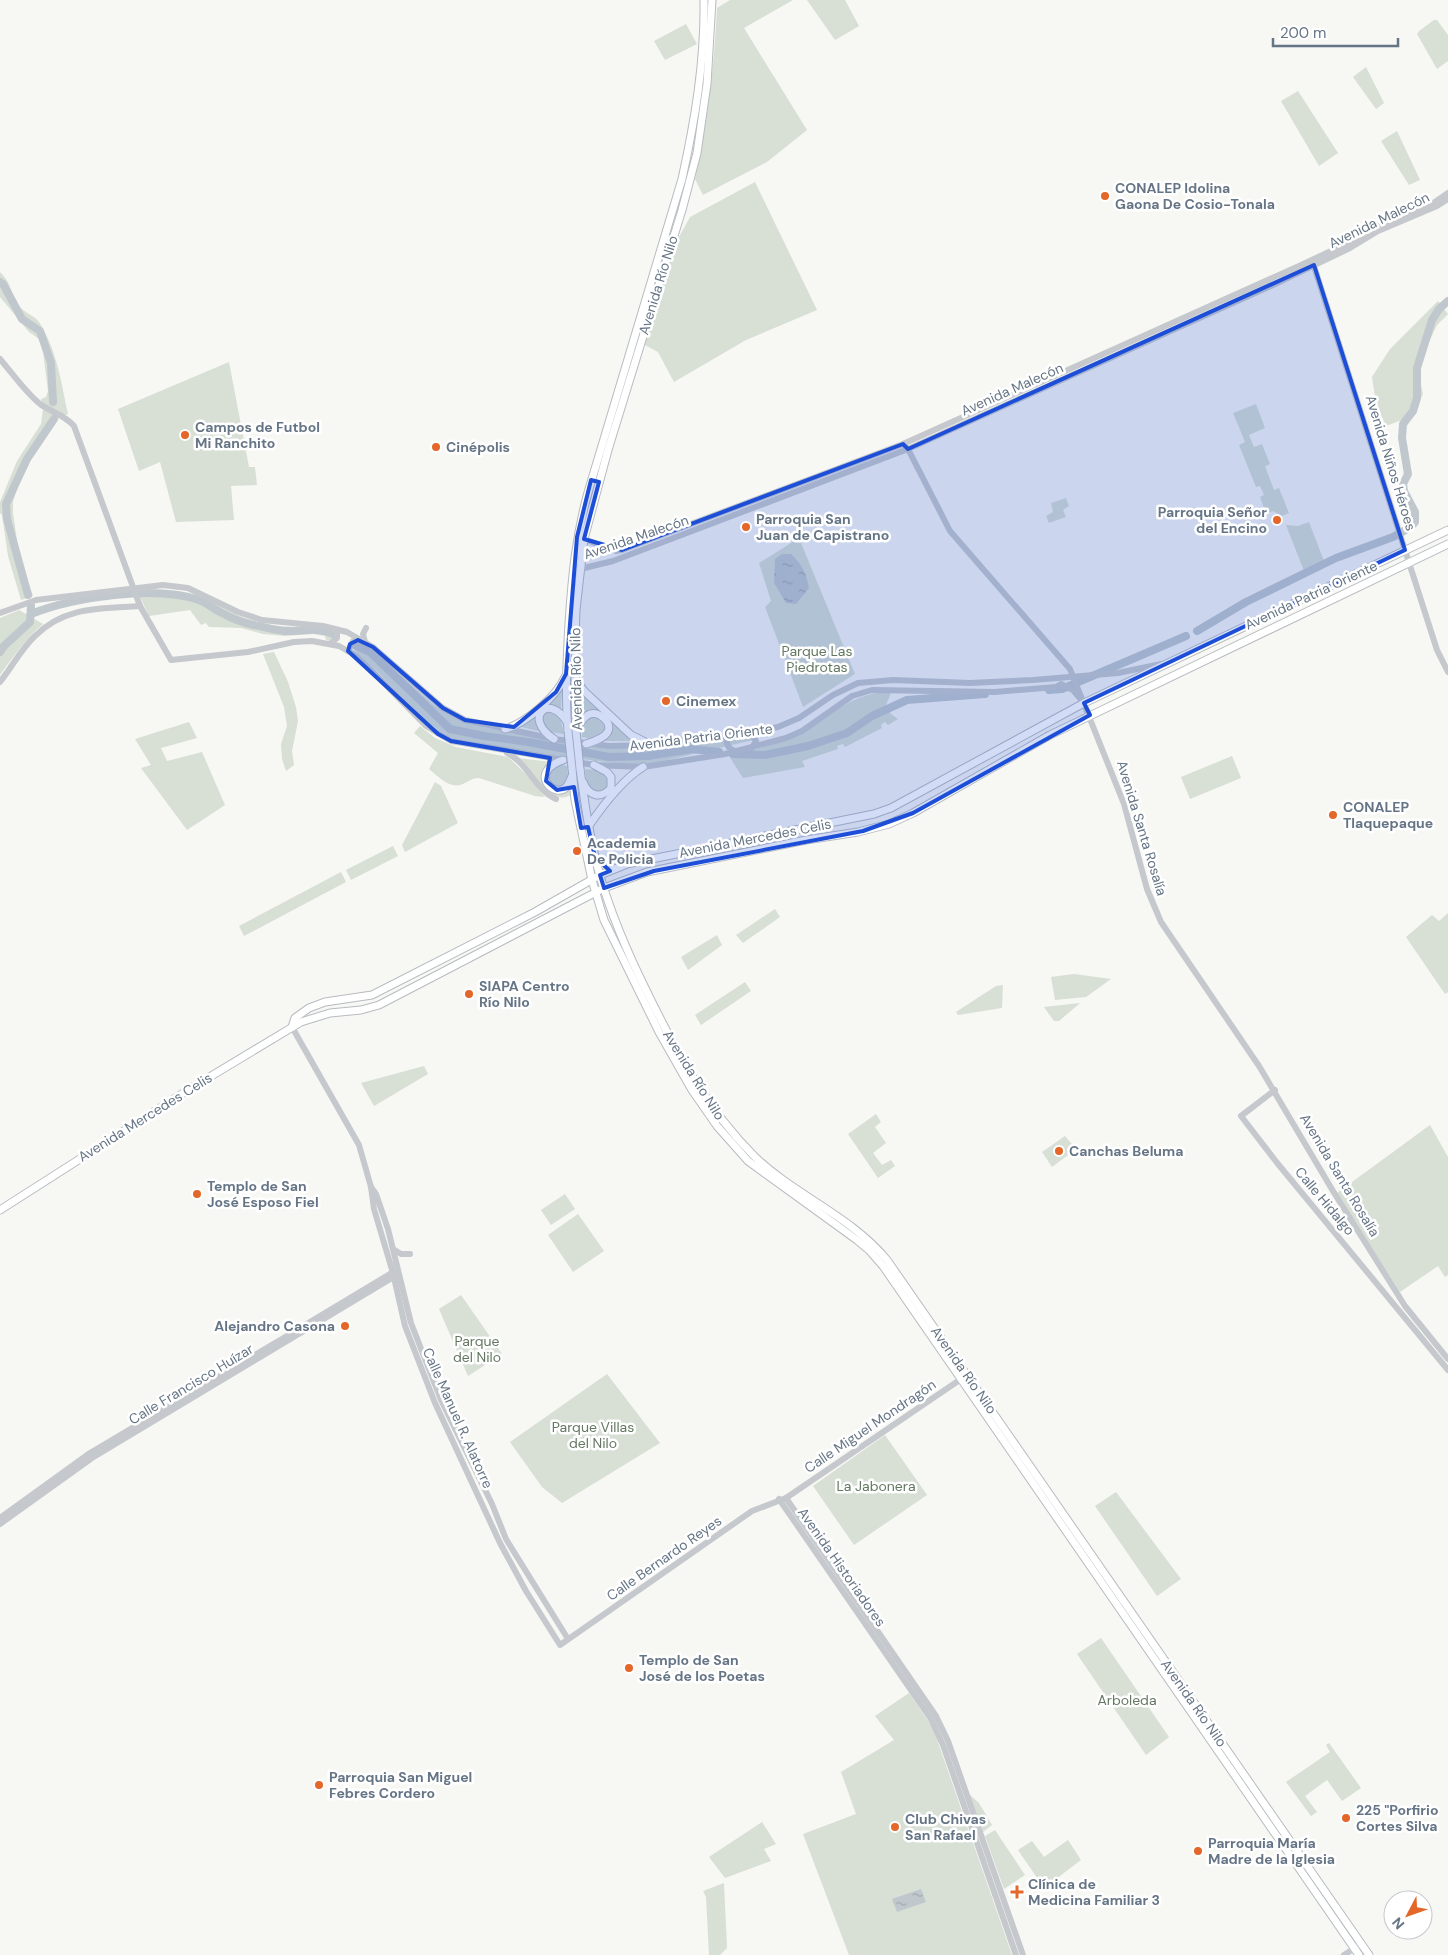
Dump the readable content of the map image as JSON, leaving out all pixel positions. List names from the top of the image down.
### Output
{
  "streets": {
    "main road": ["Avenida Río Nilo", "Avenida Patria Oriente", "Avenida Mercedes Celis"],
    "street": [
      "Avenida Malecón",
      "Avenida Niños Héroes",
      "Avenida Santa Rosalía",
      "Calle Hidalgo",
      "Calle Francisco Huízar",
      "Calle Manuel R. Alatorre",
      "Calle Miguel Mondragón",
      "Calle Bernardo Reyes",
      "Avenida Historiadores"
    ]
  },
  "crossings": [
    ["Avenida Malecón", "Avenida Río Nilo"],
    ["Avenida Malecón", "Avenida Niños Héroes"],
    ["Avenida Río Nilo", "Avenida Mercedes Celis"],
    ["Avenida Río Nilo", "Calle Miguel Mondragón"],
    ["Avenida Niños Héroes", "Avenida Patria Oriente"],
    ["Avenida Patria Oriente", "Avenida Santa Rosalía"],
    ["Avenida Patria Oriente", "Avenida Mercedes Celis"],
    ["Avenida Santa Rosalía", "Avenida Mercedes Celis"],
    ["Avenida Santa Rosalía", "Calle Hidalgo"],
    ["Avenida Mercedes Celis", "Calle Manuel R. Alatorre"],
    ["Calle Francisco Huízar", "Calle Manuel R. Alatorre"],
    ["Calle Manuel R. Alatorre", "Calle Bernardo Reyes"],
    ["Calle Miguel Mondragón", "Calle Bernardo Reyes"],
    ["Calle Miguel Mondragón", "Avenida Historiadores"],
    ["Calle Bernardo Reyes", "Avenida Historiadores"]
  ],
  "parks": [
    "Parque Las Piedrotas",
    "Parque del Nilo",
    "Parque Villas del Nilo",
    "La Jabonera",
    "Arboleda"
  ],
  "places": {
    "other": [
      "CONALEP Idolina Gaona De Cosio-Tonala",
      "Campos de Futbol Mi Ranchito",
      "Cinépolis",
      "Parroquia Señor del Encino",
      "Parroquia San Juan de Capistrano",
      "Cinemex",
      "CONALEP Tlaquepaque",
      "Academia De Policia",
      "SIAPA Centro Río Nilo",
      "Canchas Beluma",
      "Templo de San José Esposo Fiel",
      "Alejandro Casona",
      "Templo de San José de los Poetas",
      "Parroquia San Miguel Febres Cordero",
      "225 \"Porfirio Cortes Silva",
      "Club Chivas San Rafael",
      "Parroquia María Madre de la Iglesia"
    ],
    "health": ["Clínica de Medicina Familiar 3"]
  },
  "scale_bar": "200 m",
  "north": "bottom left"
}
